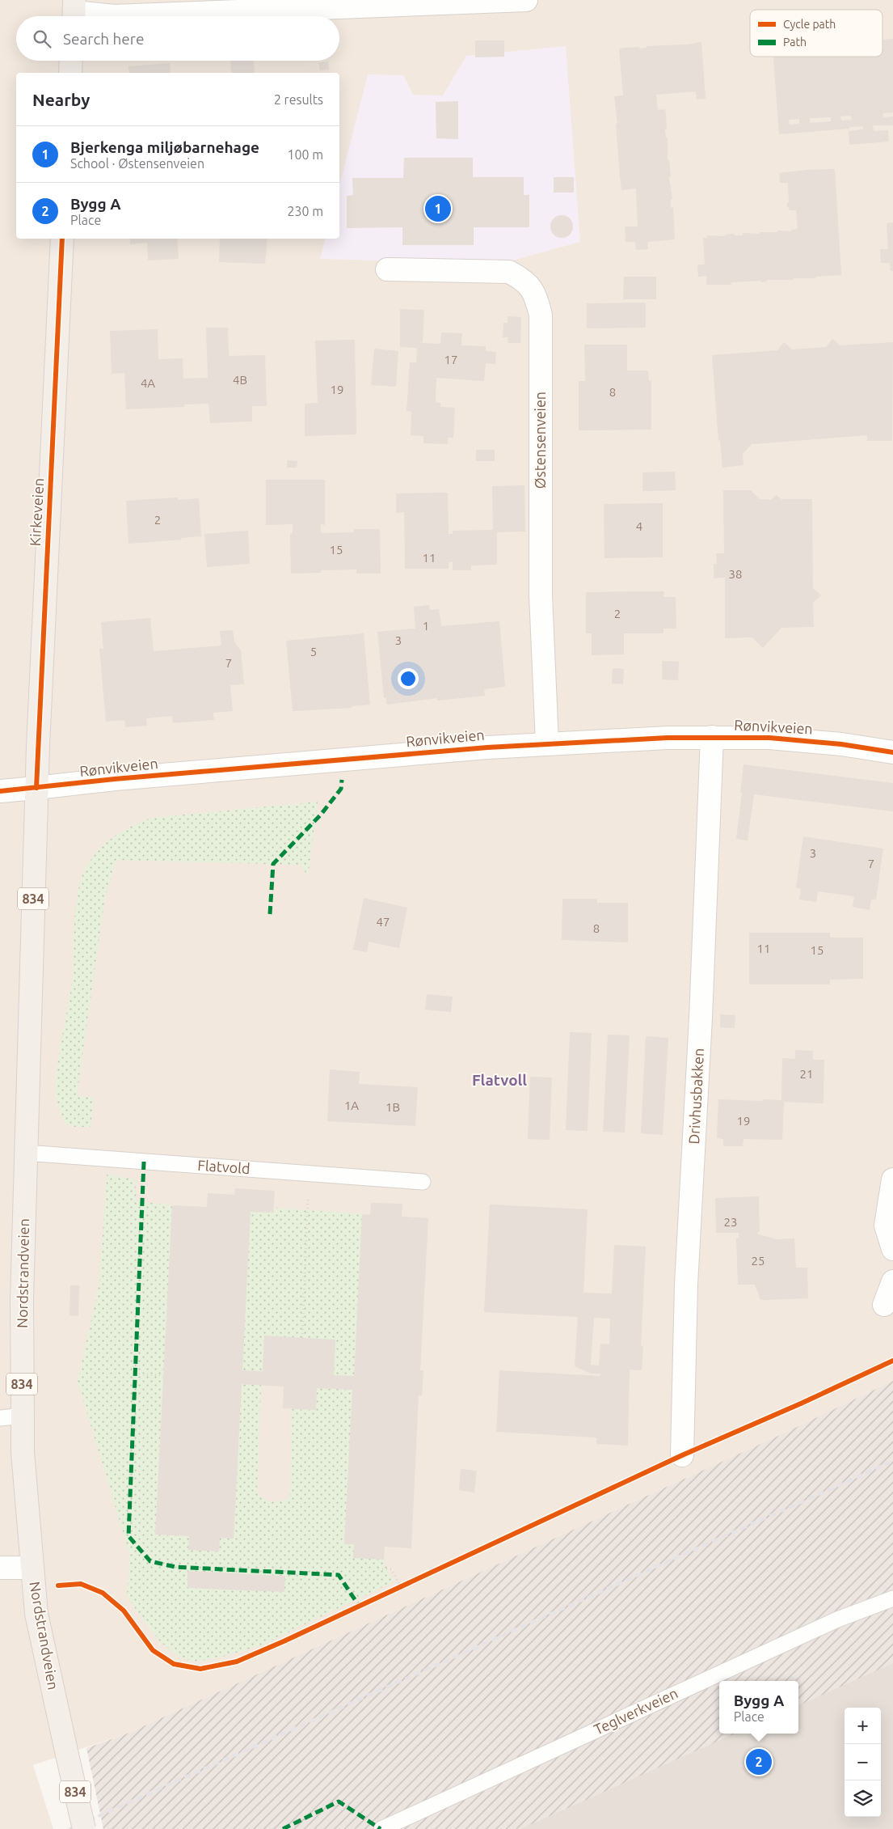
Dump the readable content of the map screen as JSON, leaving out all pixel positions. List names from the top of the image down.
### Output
{
  "streets": {
    "main road": ["Kirkeveien", "834", "Nordstrandveien"],
    "street": ["Østensenveien", "Rønvikveien", "Drivhusbakken"],
    "lane": ["Flatvold", "Teglverkveien"]
  },
  "crossings": [
    ["Østensenveien", "Rønvikveien"],
    ["Kirkeveien", "Rønvikveien"],
    ["Kirkeveien", "Nordstrandveien"],
    ["Rønvikveien", "Drivhusbakken"],
    ["Rønvikveien", "Nordstrandveien"],
    ["Flatvold", "Nordstrandveien"]
  ],
  "districts": ["Flatvoll"],
  "house_numbers": [
    "17",
    "4B",
    "4A",
    "19",
    "8",
    "2",
    "4",
    "15",
    "11",
    "38",
    "2",
    "1",
    "3",
    "5",
    "7",
    "3",
    "7",
    "47",
    "8",
    "11",
    "15",
    "21",
    "1A",
    "1B",
    "19",
    "23",
    "25"
  ],
  "legend": ["Cycle path", "Path"],
  "page": {
    "search": "Search here",
    "heading": ["Nearby", "2 results"],
    "list": [
      {
        "mark": "1",
        "name": "Bjerkenga miljøbarnehage",
        "note": "School · Østensenveien",
        "value": "100 m"
      },
      {
        "mark": "2",
        "name": "Bygg A",
        "note": "Place",
        "value": "230 m"
      }
    ],
    "pins": ["1", "2"],
    "popup": ["Bygg A", "Place"],
    "map_buttons": ["+", "−"]
  }
}
